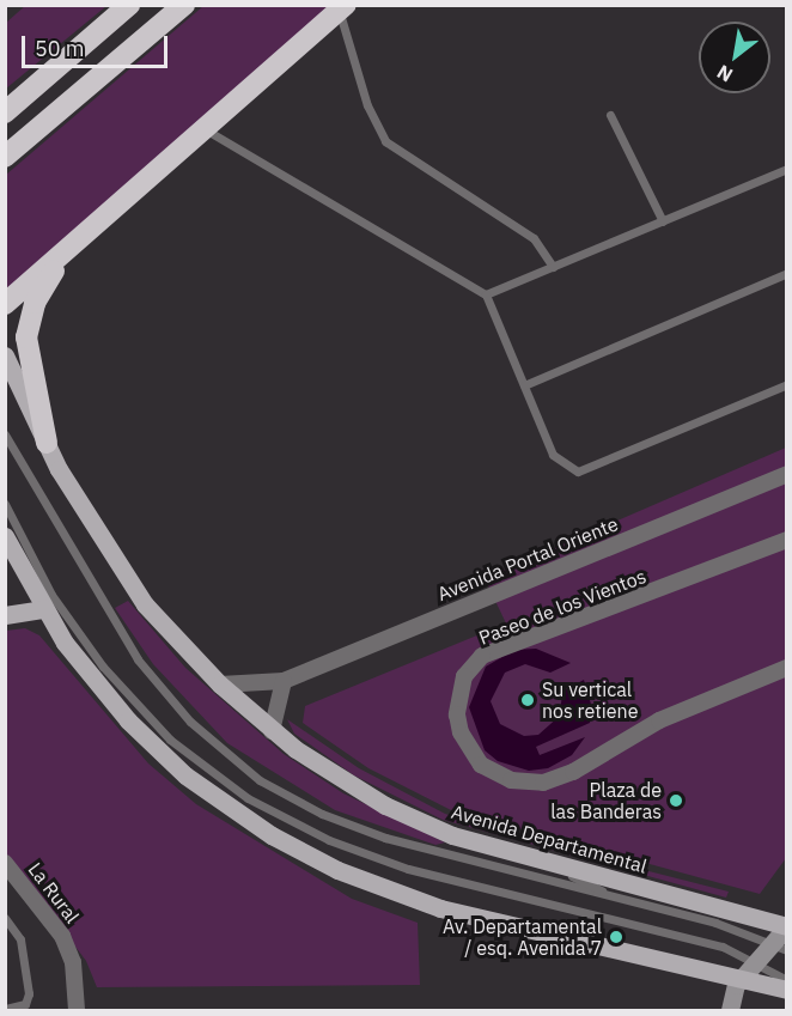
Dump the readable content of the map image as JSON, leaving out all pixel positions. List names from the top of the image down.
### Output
{
  "streets": {
    "main road": ["Avenida Departamental"],
    "street": ["Avenida Portal Oriente", "Paseo de los Vientos", "La Rural"]
  },
  "crossings": [
    ["Avenida Portal Oriente", "Avenida Departamental"]
  ],
  "places": ["Su vertical nos retiene", "Plaza de las Banderas", "Av. Departamental / esq. Avenida 7"],
  "scale_bar": "50 m",
  "north": "bottom left"
}
